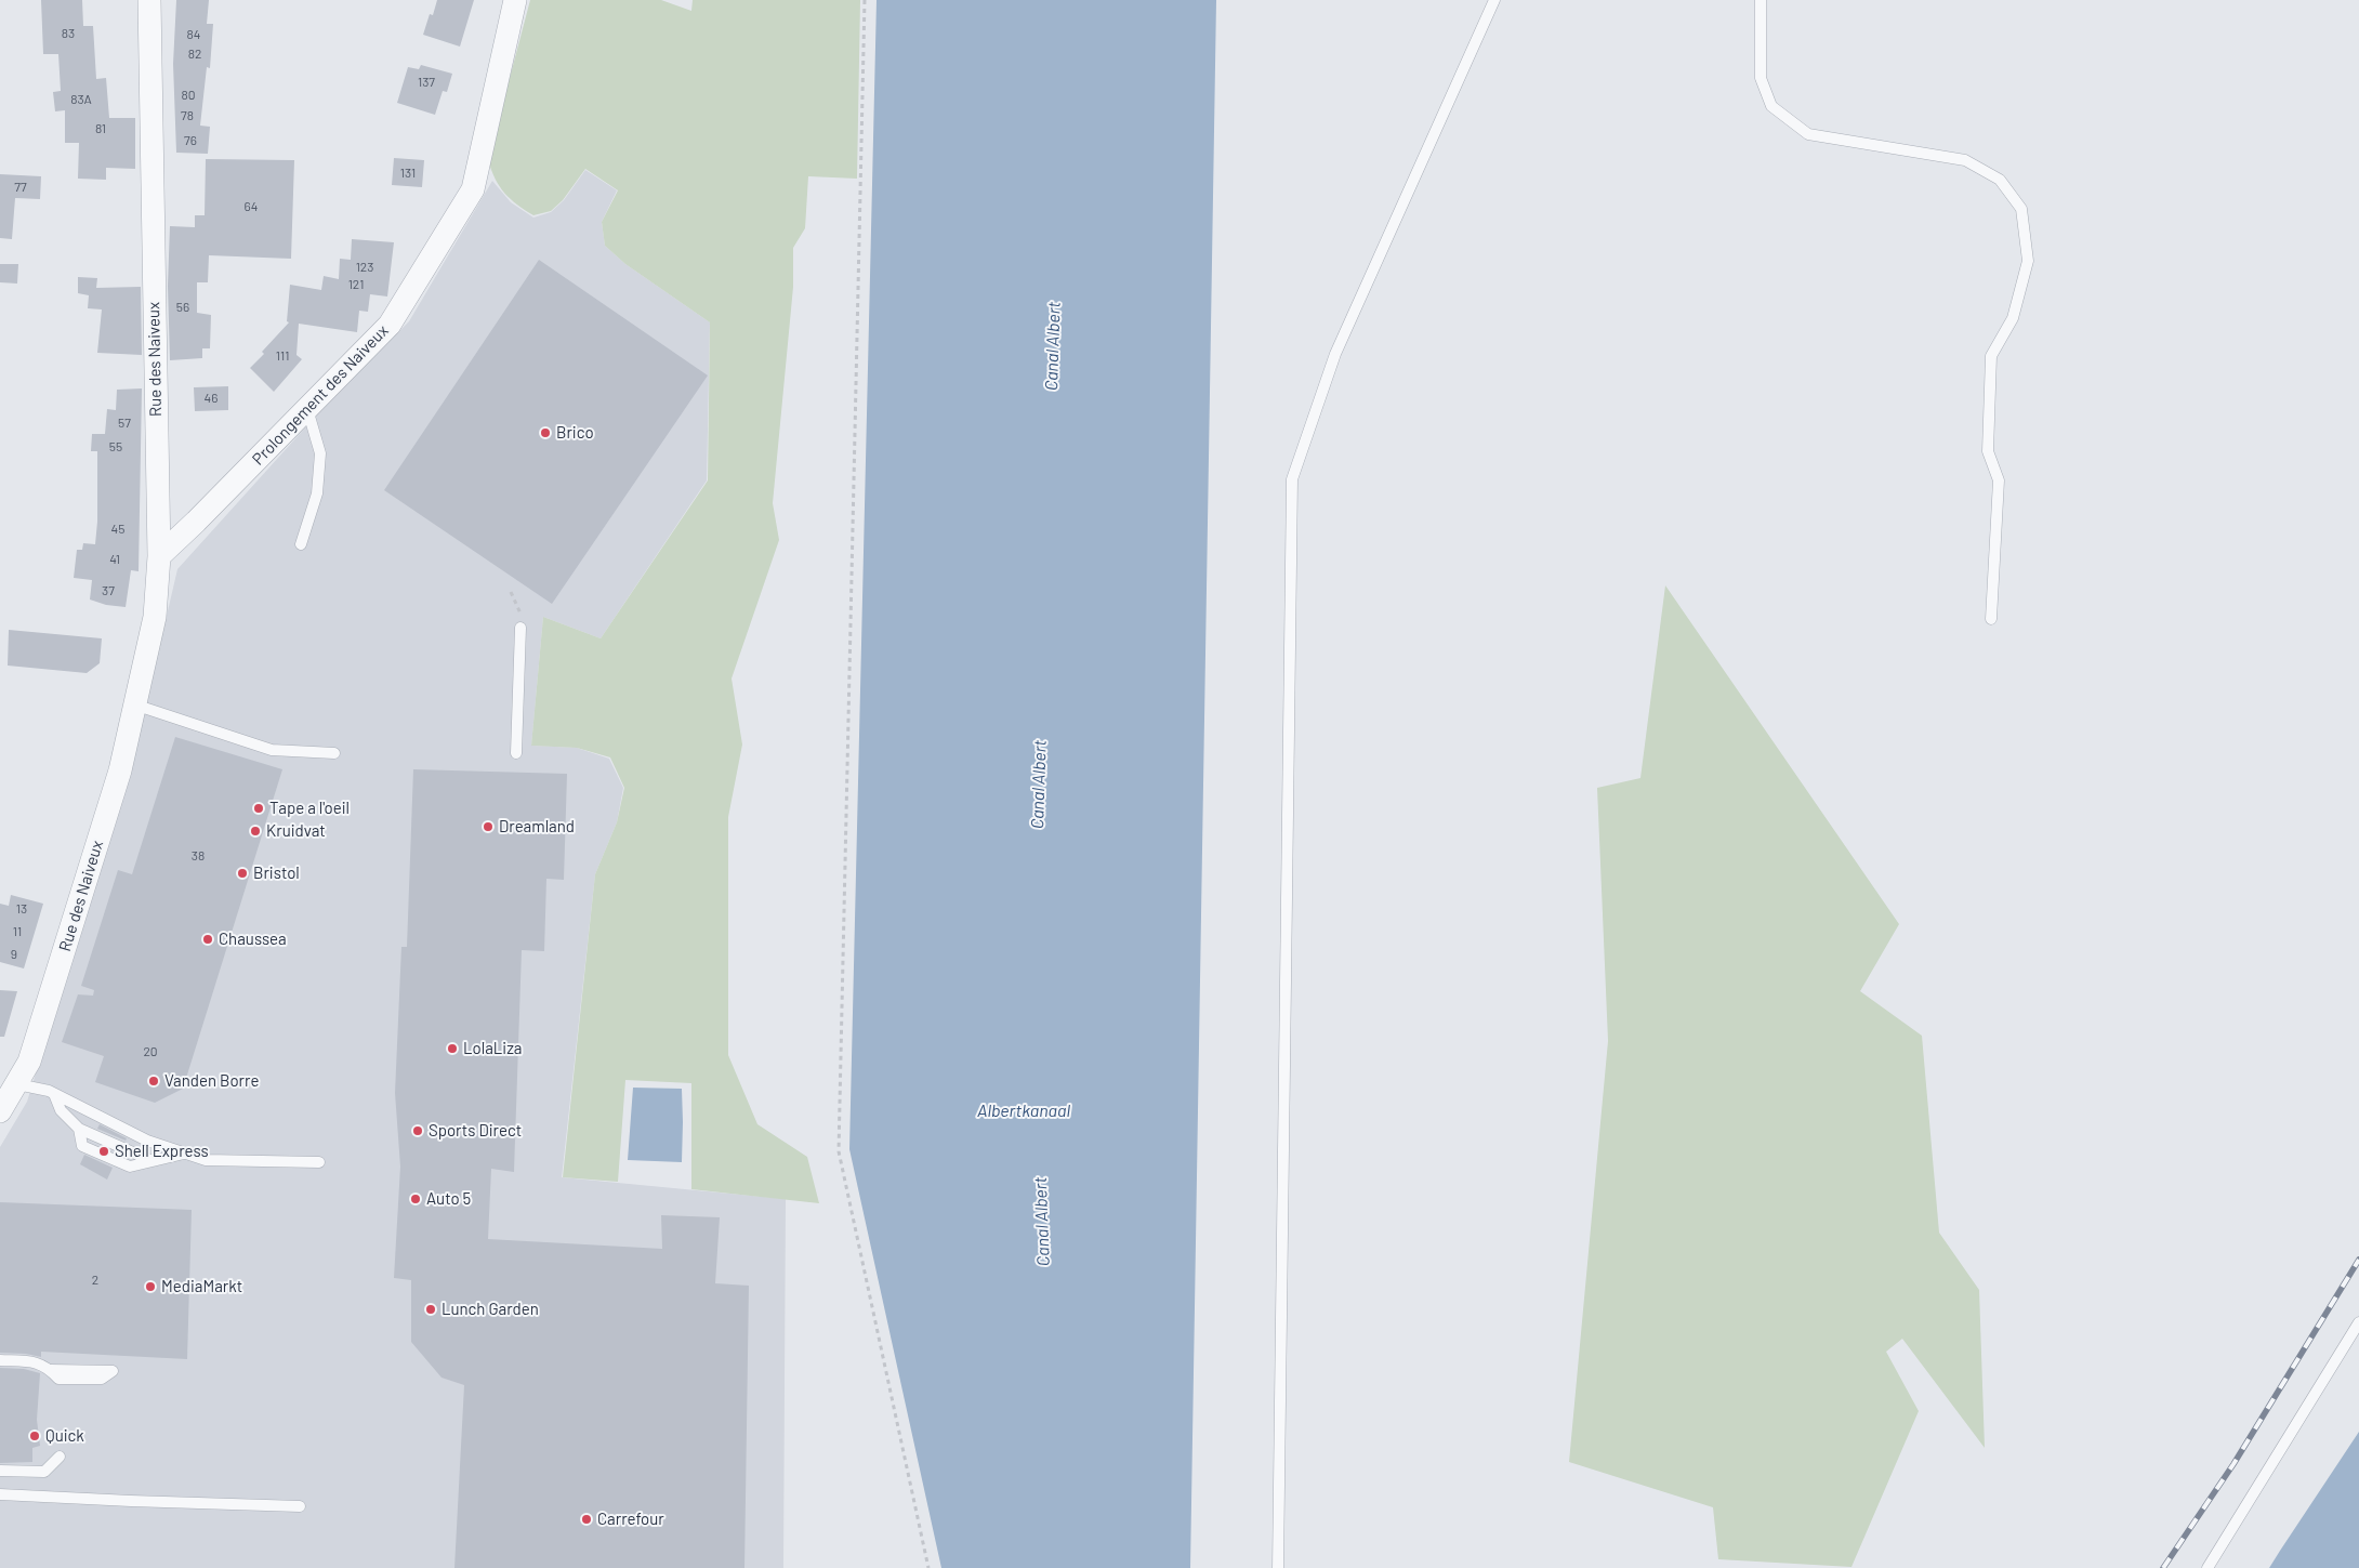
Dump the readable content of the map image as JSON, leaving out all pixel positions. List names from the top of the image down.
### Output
{
  "streets": {
    "street": ["Rue des Naiveux", "Prolongement des Naiveux"]
  },
  "crossings": [
    ["Rue des Naiveux", "Prolongement des Naiveux"]
  ],
  "water": ["Canal Albert", "Albertkanaal"],
  "places": [
    "Brico",
    "Tape a l'oeil",
    "Dreamland",
    "Kruidvat",
    "Bristol",
    "Chaussea",
    "LolaLiza",
    "Vanden Borre",
    "Sports Direct",
    "Shell Express",
    "Auto 5",
    "MediaMarkt",
    "Lunch Garden",
    "Quick",
    "Carrefour"
  ],
  "house_numbers": [
    "83",
    "84",
    "82",
    "137",
    "80",
    "83A",
    "78",
    "81",
    "76",
    "131",
    "77",
    "64",
    "123",
    "121",
    "56",
    "111",
    "46",
    "57",
    "55",
    "45",
    "41",
    "37",
    "38",
    "13",
    "11",
    "9",
    "20",
    "2"
  ]
}
